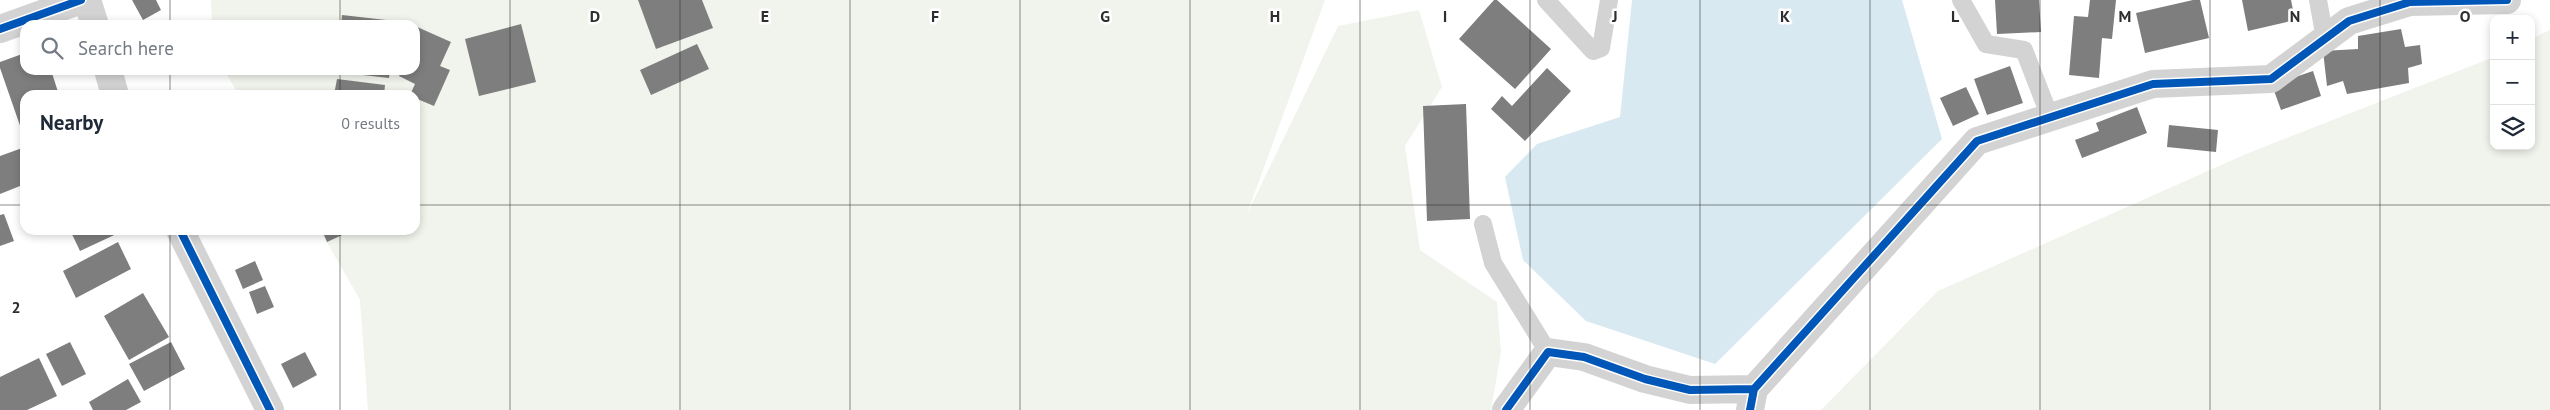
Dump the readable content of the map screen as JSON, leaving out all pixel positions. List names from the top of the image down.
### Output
{
  "page": {
    "map_buttons": ["+", "−"],
    "search": "Search here",
    "heading": ["Nearby", "0 results"]
  },
  "grid": {
    "columns": [
      "D",
      "E",
      "F",
      "G",
      "H",
      "I",
      "J",
      "K",
      "L",
      "M",
      "N",
      "O"
    ],
    "rows": ["2"]
  }
}
